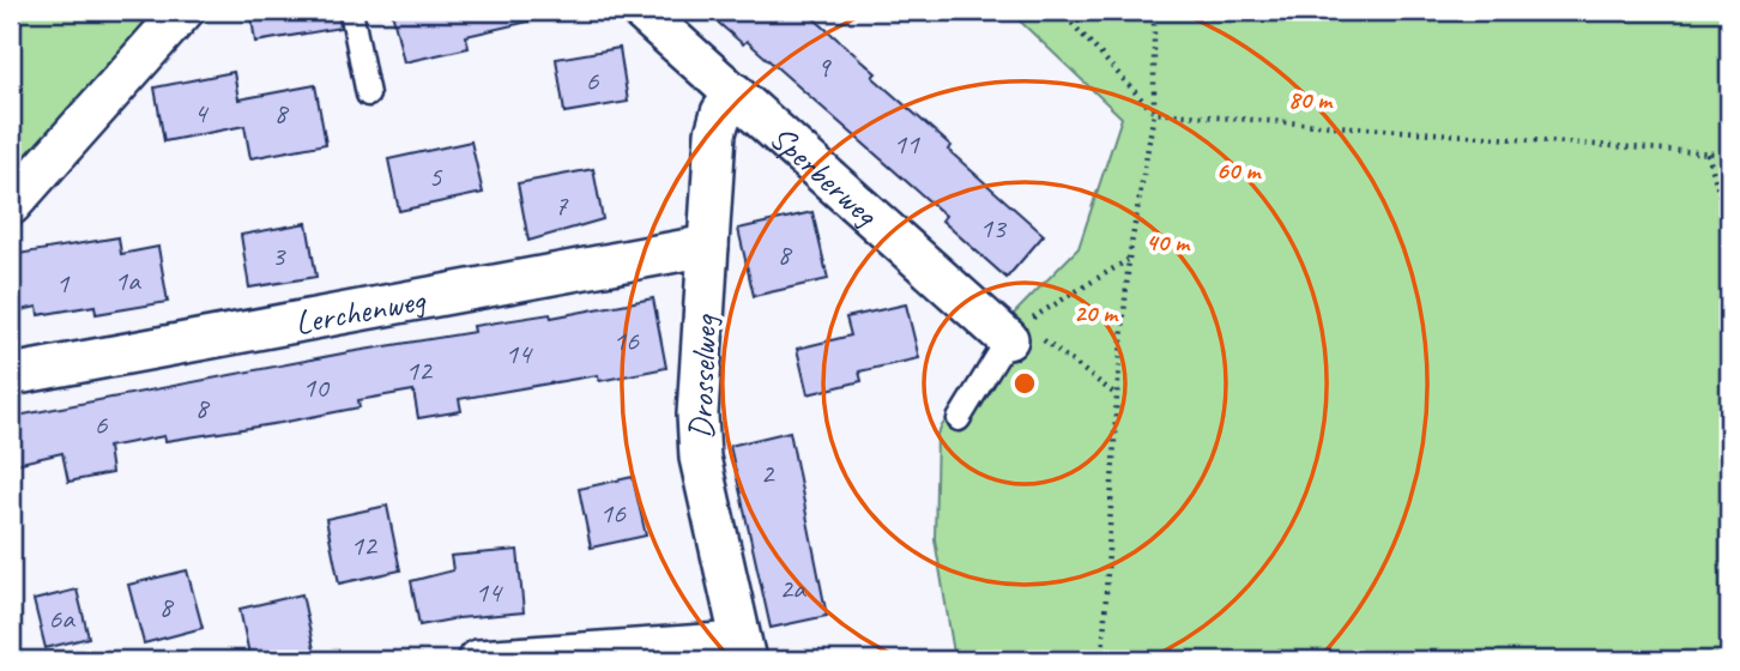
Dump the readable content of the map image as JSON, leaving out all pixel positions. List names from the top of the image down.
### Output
{
  "streets": {
    "street": ["Sperberweg", "Lerchenweg", "Drosselweg"]
  },
  "crossings": [
    ["Sperberweg", "Drosselweg"],
    ["Lerchenweg", "Drosselweg"]
  ],
  "house_numbers": [
    "9",
    "6",
    "4",
    "8",
    "11",
    "5",
    "7",
    "13",
    "8",
    "3",
    "1a",
    "1",
    "16",
    "14",
    "12",
    "10",
    "8",
    "6",
    "2",
    "16",
    "12",
    "2a",
    "14",
    "8",
    "6a"
  ],
  "rings": [
    "80 m",
    "60 m",
    "40 m",
    "20 m"
  ]
}
